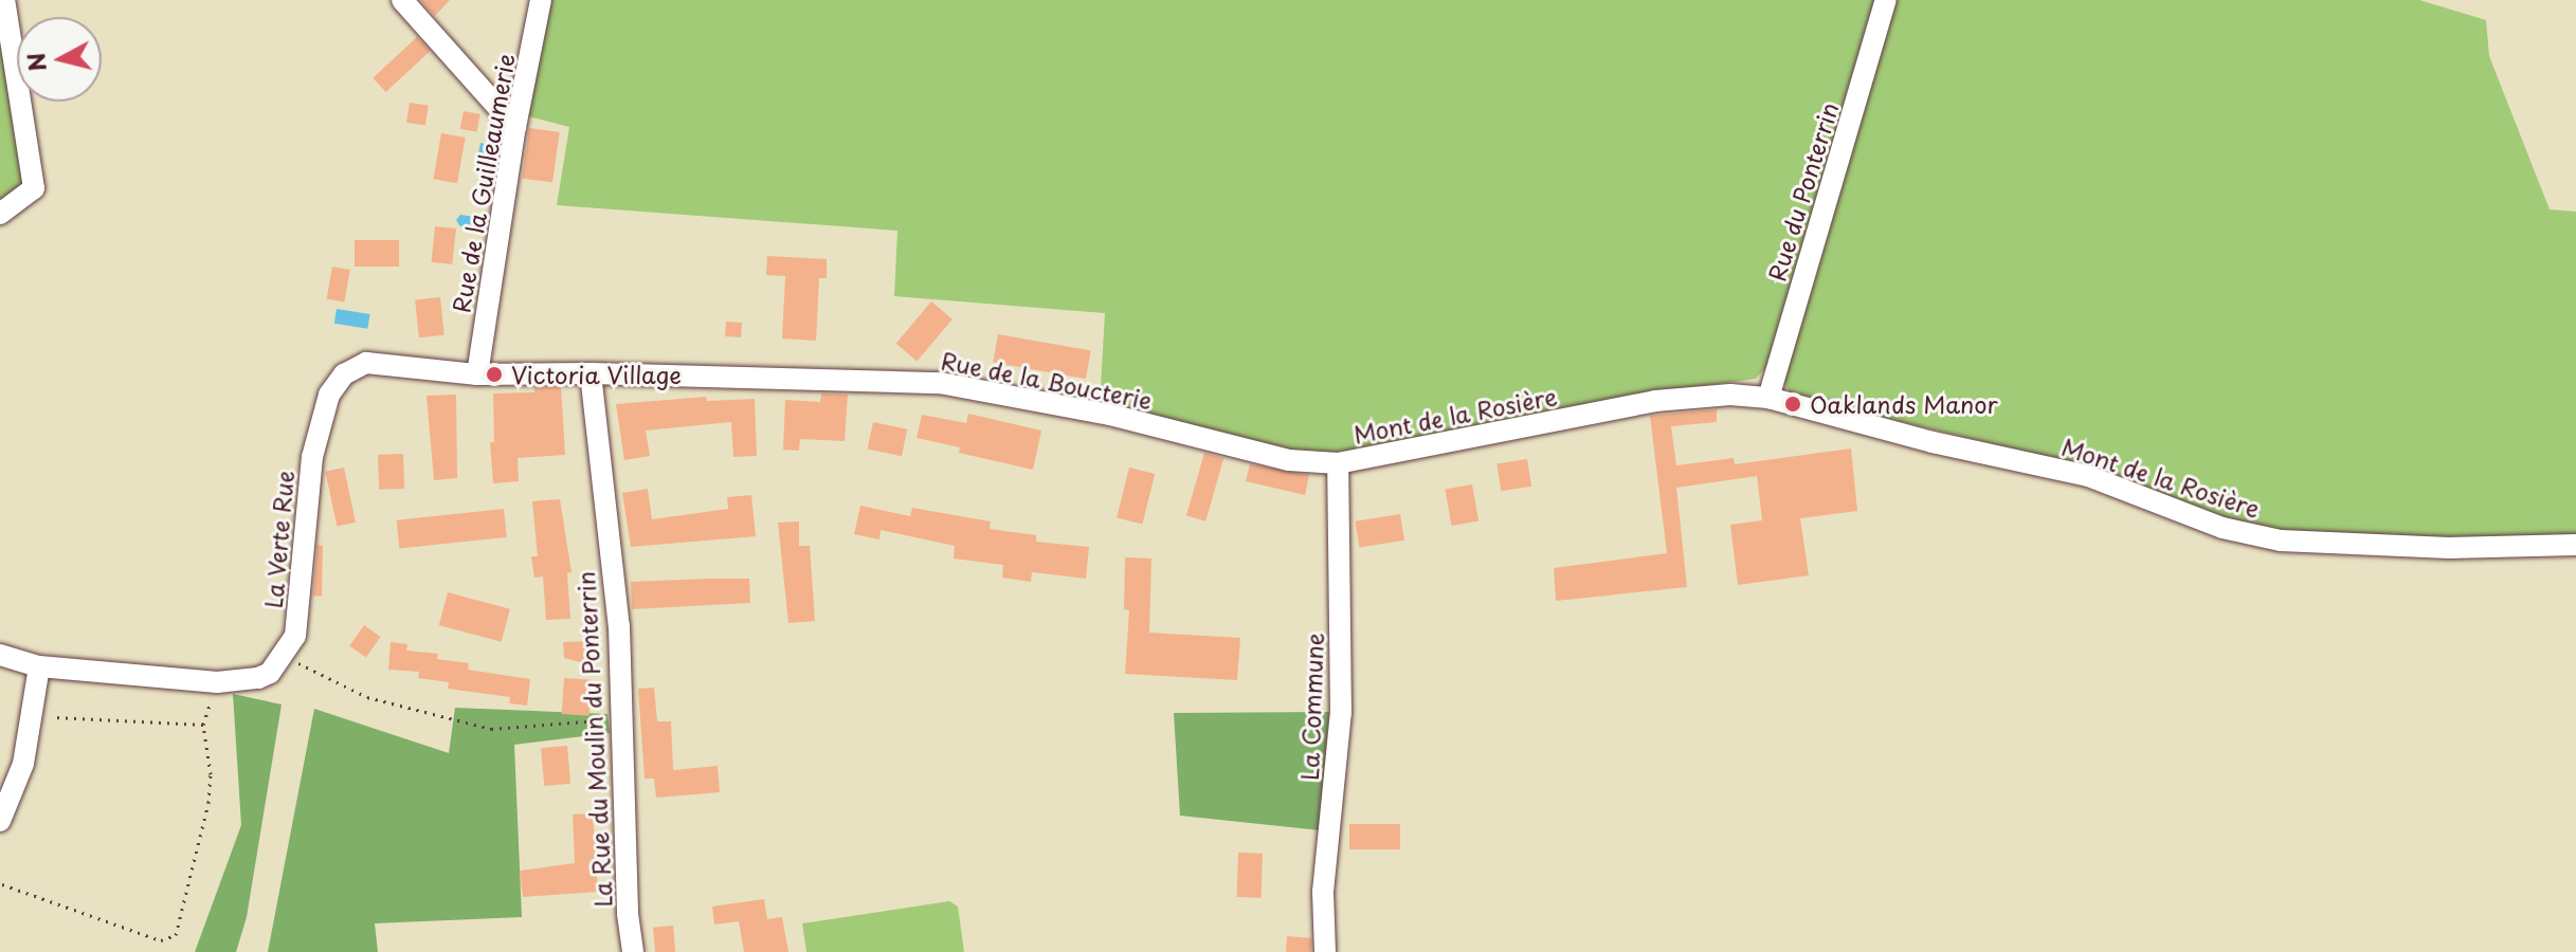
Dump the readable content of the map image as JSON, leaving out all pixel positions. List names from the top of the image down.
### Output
{
  "streets": {
    "street": [
      "Rue de la Guilleaumerie",
      "Rue du Ponterrin",
      "Rue de la Boucterie",
      "Mont de la Rosière",
      "La Verte Rue",
      "La Commune",
      "La Rue du Moulin du Ponterrin"
    ]
  },
  "crossings": [
    ["Rue de la Guilleaumerie", "Rue de la Boucterie"],
    ["Rue de la Guilleaumerie", "La Verte Rue"],
    ["Rue du Ponterrin", "Mont de la Rosière"],
    ["Rue de la Boucterie", "Mont de la Rosière"],
    ["Rue de la Boucterie", "La Verte Rue"],
    ["Rue de la Boucterie", "La Commune"],
    ["Rue de la Boucterie", "La Rue du Moulin du Ponterrin"],
    ["Mont de la Rosière", "La Commune"]
  ],
  "places": ["Victoria Village", "Oaklands Manor"],
  "north": "left"
}
